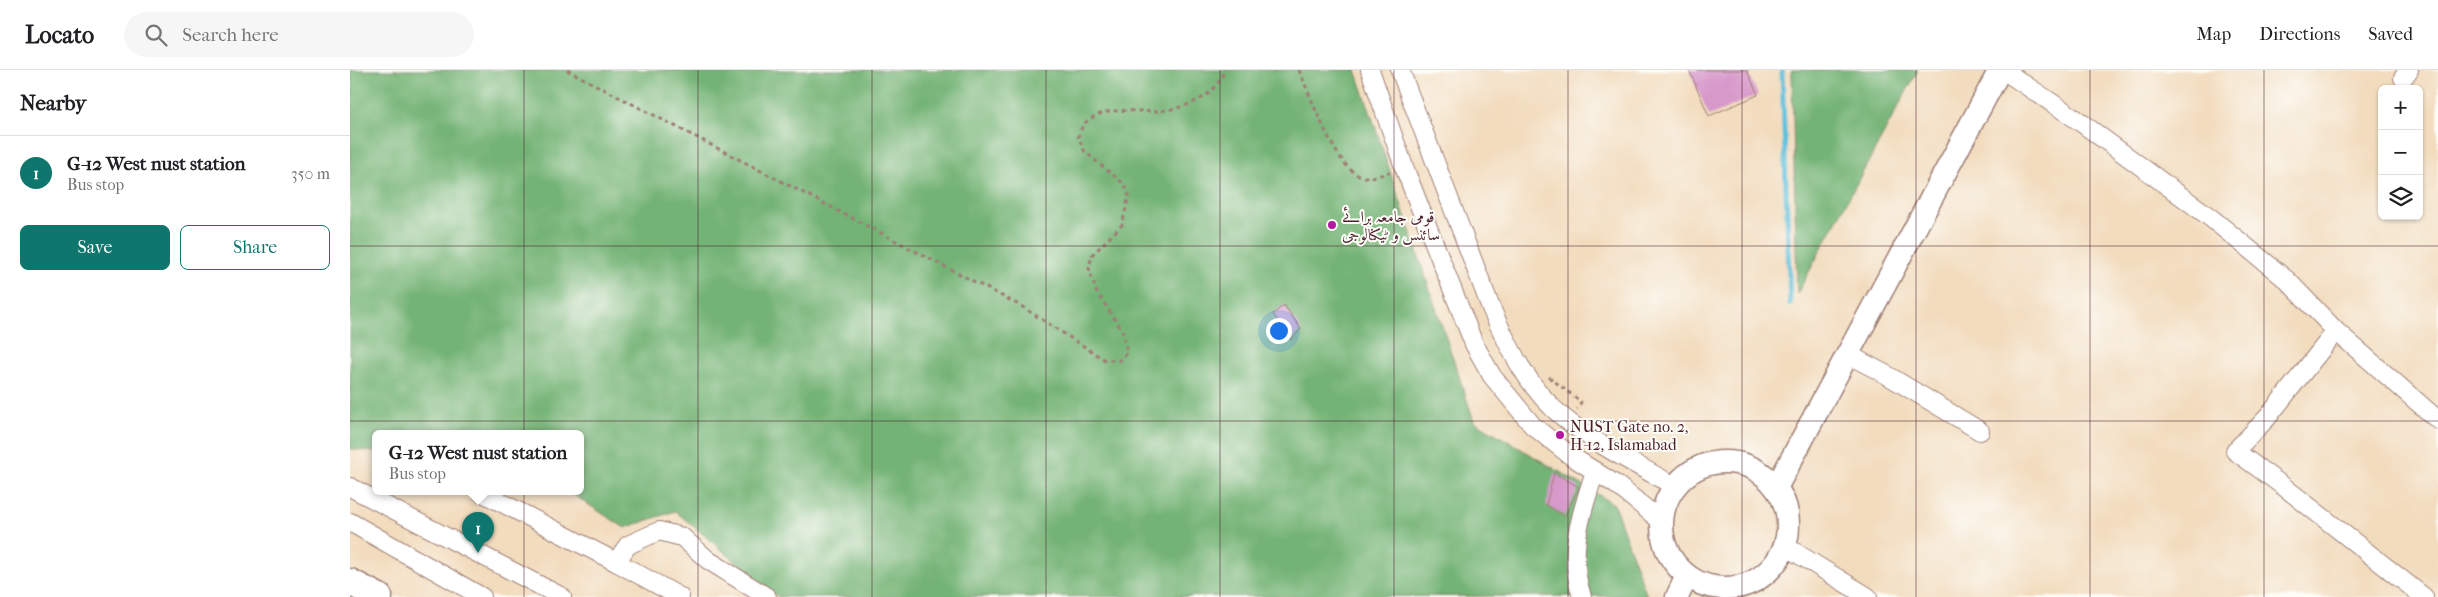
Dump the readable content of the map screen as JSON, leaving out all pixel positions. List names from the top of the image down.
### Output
{
  "places": ["قومی جامعہ برائے سائنس و ٹیکنالوجی", "NUST Gate no. 2, H-12, Islamabad"],
  "page": {
    "header": "Locato",
    "search": "Search here",
    "nav": ["Map", "Directions", "Saved"],
    "heading": "Nearby",
    "map_buttons": ["+", "−"],
    "list": [
      {
        "mark": "1",
        "name": "G-12 West nust station",
        "note": "Bus stop",
        "value": "350 m"
      }
    ],
    "buttons": ["Save", "Share"],
    "popup": ["G-12 West nust station", "Bus stop"],
    "pins": "1"
  }
}
